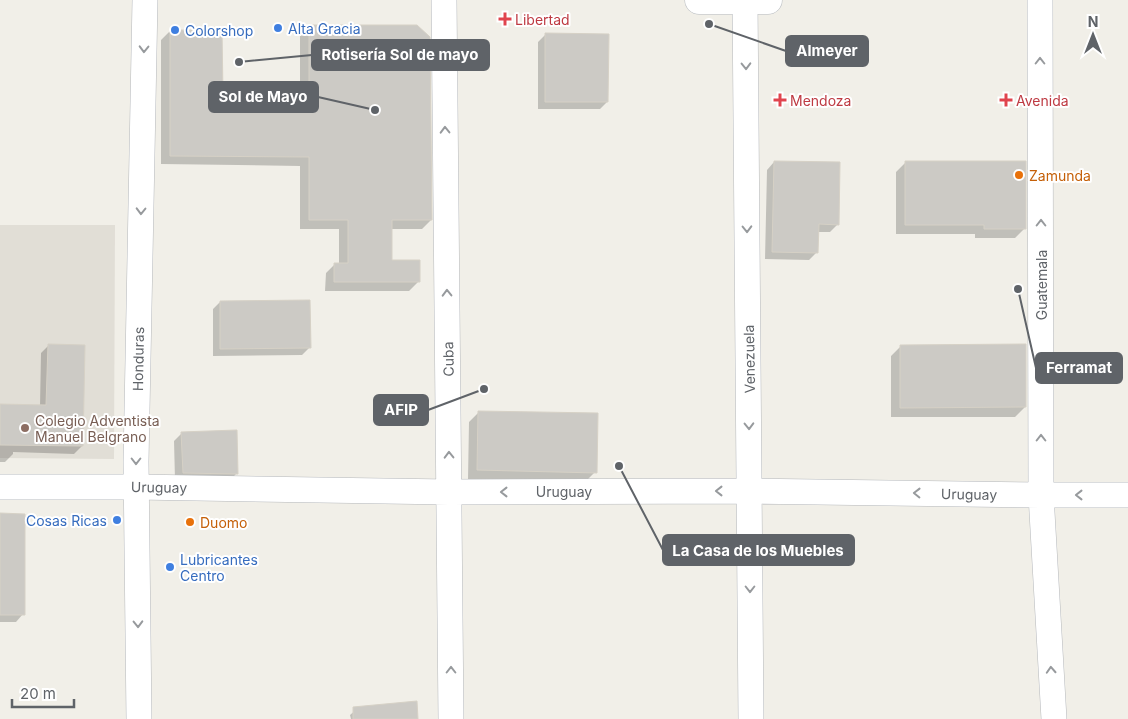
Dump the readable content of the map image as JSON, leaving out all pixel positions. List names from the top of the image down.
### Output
{
  "streets": {
    "street": [
      "Guatemala",
      "Honduras",
      "Cuba",
      "Venezuela",
      "Uruguay"
    ]
  },
  "crossings": [
    ["Guatemala", "Uruguay"],
    ["Honduras", "Uruguay"],
    ["Cuba", "Uruguay"],
    ["Venezuela", "Uruguay"]
  ],
  "one_way": [
    "Guatemala",
    "Honduras",
    "Cuba",
    "Venezuela",
    "Uruguay"
  ],
  "places": {
    "health": ["Libertad", "Mendoza", "Avenida"],
    "other": [
      "Almeyer",
      "Alta Gracia",
      "Colorshop",
      "Rotisería Sol de mayo",
      "Sol de Mayo",
      "Zamunda",
      "Ferramat",
      "AFIP",
      "Colegio Adventista Manuel Belgrano",
      "La Casa de los Muebles",
      "Cosas Ricas",
      "Duomo",
      "Lubricantes Centro"
    ]
  },
  "scale_bar": "20 m",
  "north": "top"
}
